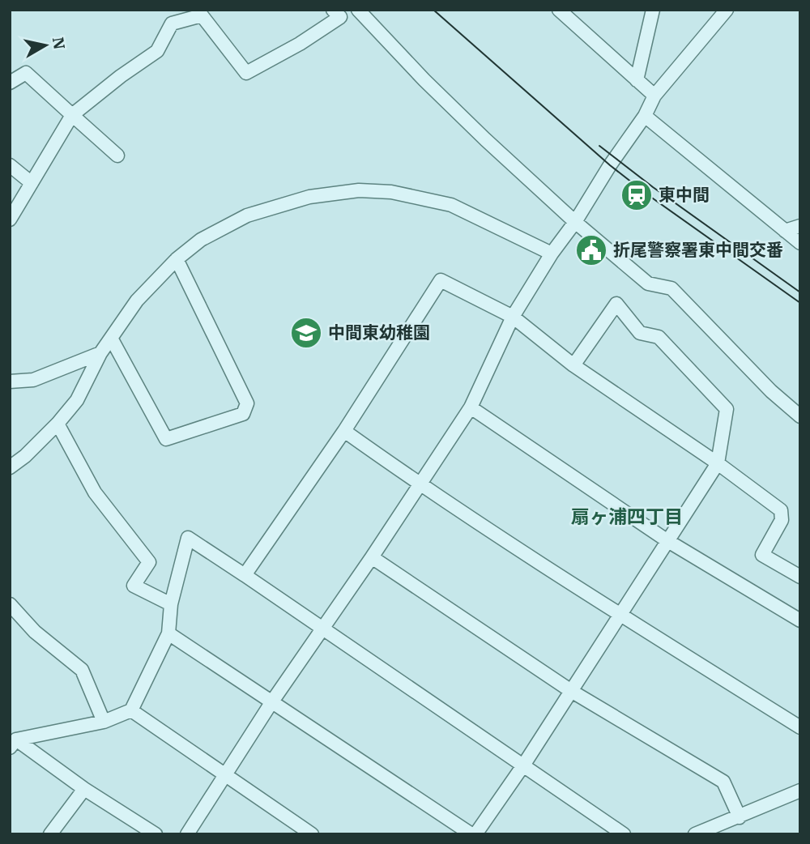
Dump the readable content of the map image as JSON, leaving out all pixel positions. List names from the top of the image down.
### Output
{
  "districts": ["扇ヶ浦四丁目"],
  "places": {
    "station": ["東中間"],
    "public building": ["折尾警察署東中間交番"],
    "school or university": ["中間東幼稚園"]
  },
  "north": "right"
}
